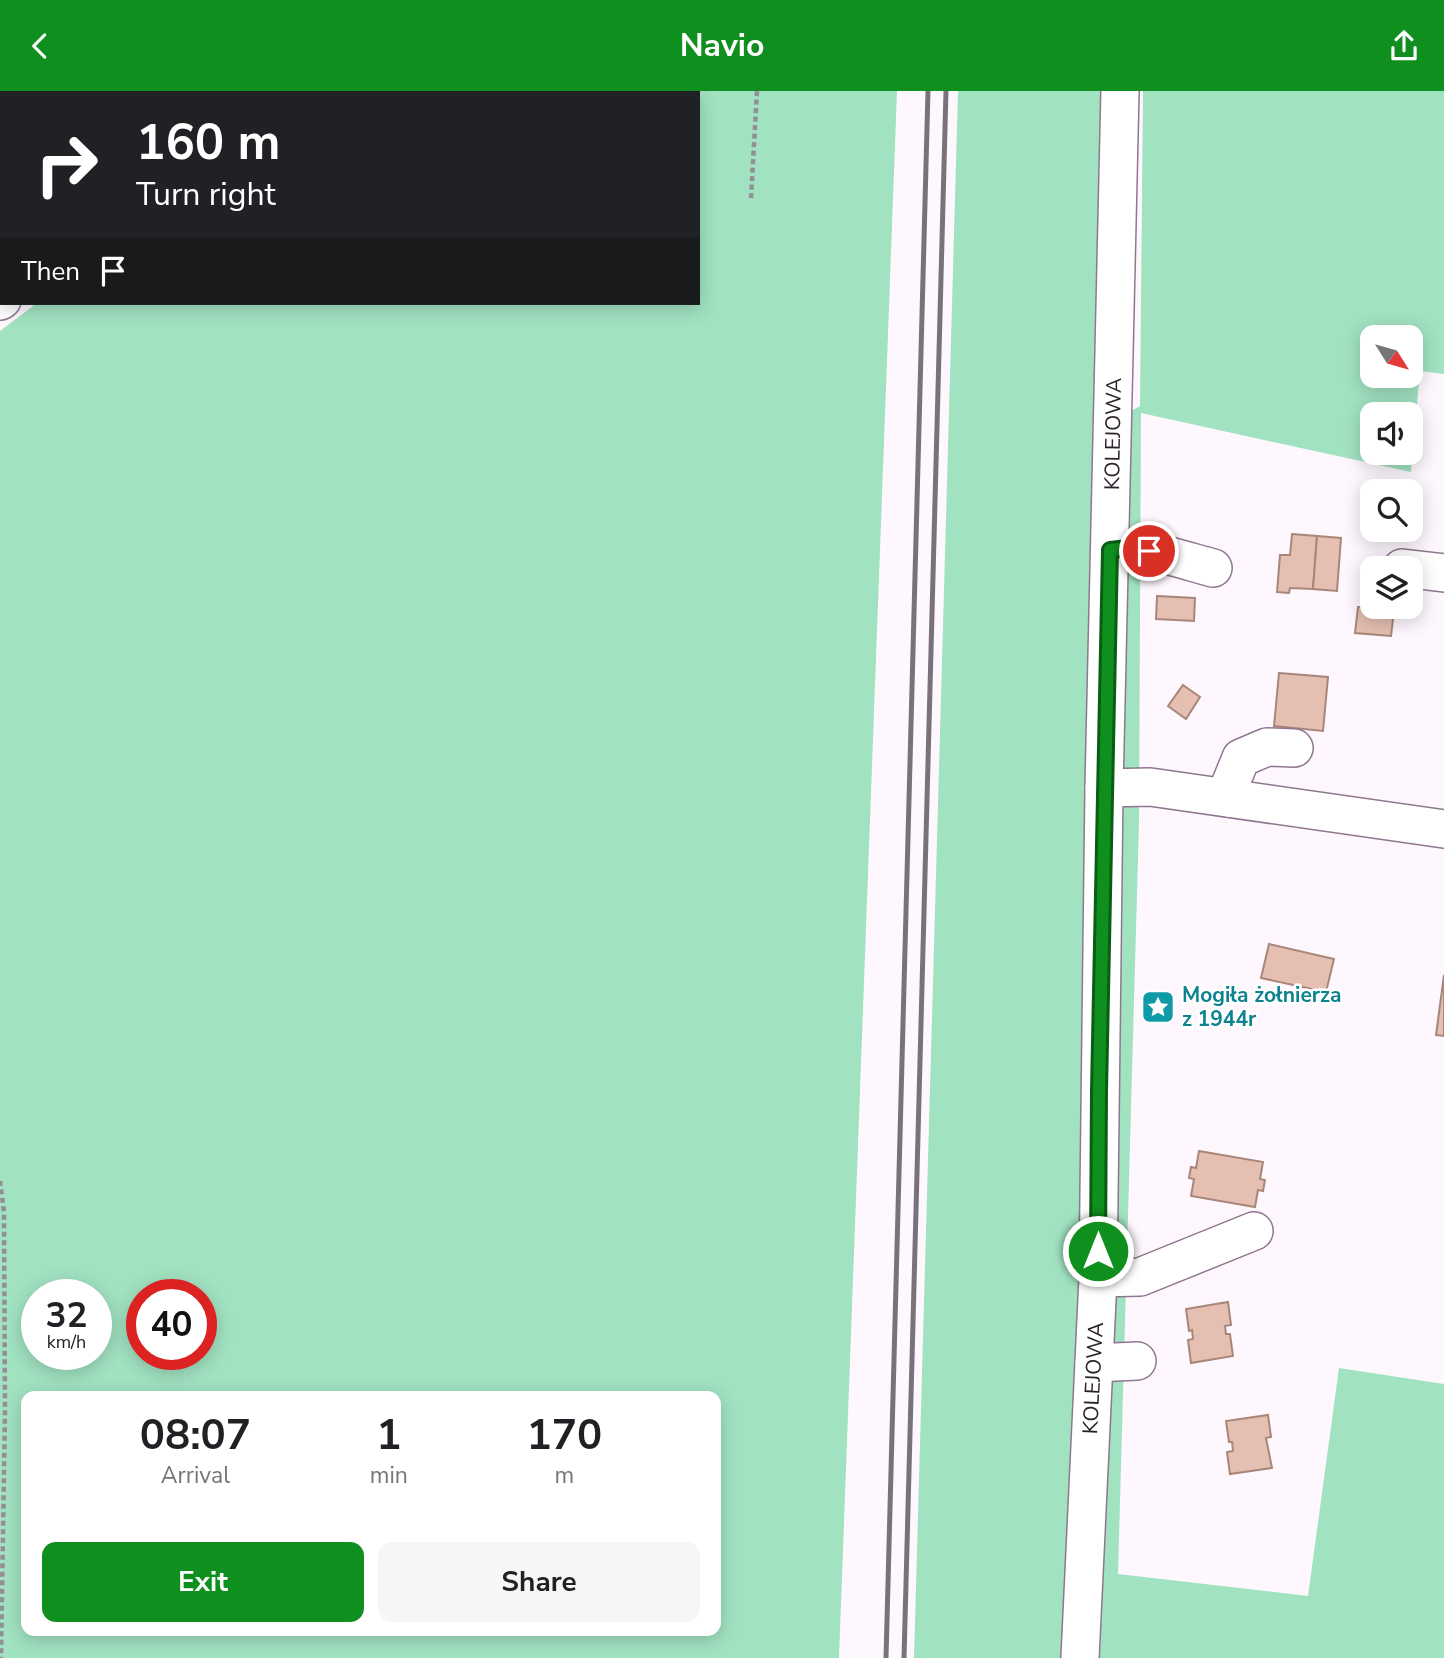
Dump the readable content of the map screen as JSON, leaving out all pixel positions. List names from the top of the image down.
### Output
{
  "streets": {
    "street": ["KOLEJOWA"]
  },
  "places": {
    "place": ["Mogiła żołnierza z 1944r"]
  },
  "north": "bottom right",
  "page": {
    "header": "Navio",
    "turn": ["160 m", "Turn right"],
    "then": "Then",
    "speed": "32 km/h",
    "limit": "40",
    "eta": [
      "08:07",
      "Arrival",
      "1",
      "min",
      "170",
      "m"
    ],
    "buttons": ["Exit", "Share"]
  }
}
